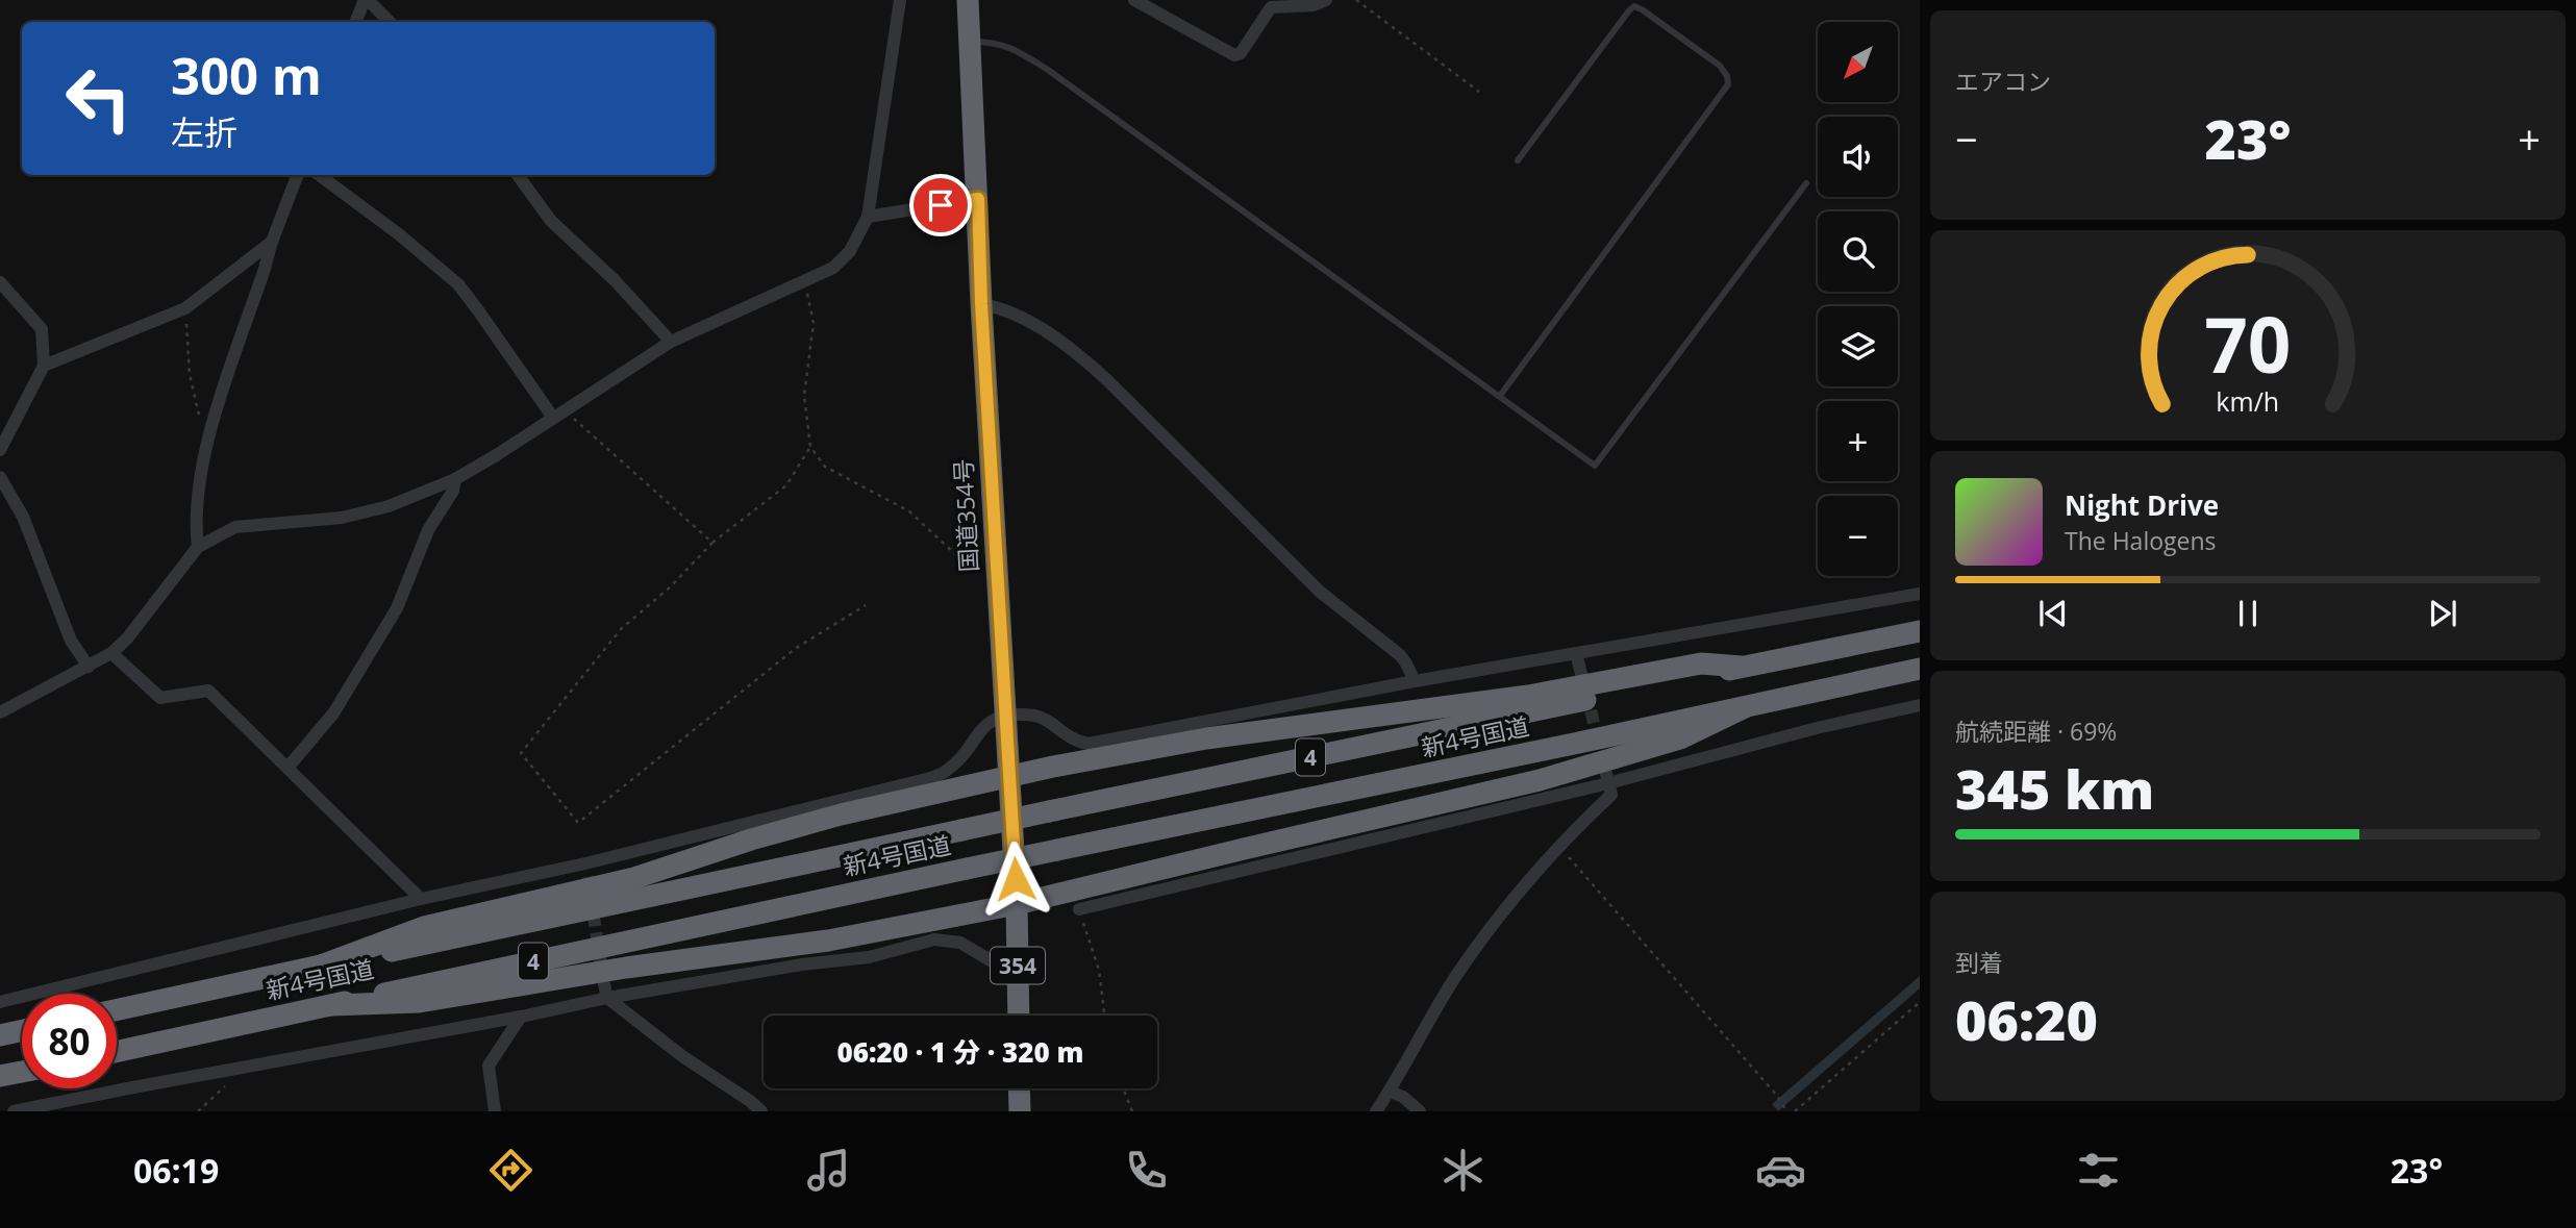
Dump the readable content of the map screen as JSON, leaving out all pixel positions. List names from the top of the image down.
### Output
{
  "streets": {
    "highway": [
      "国道354号",
      "新4号国道",
      "4",
      "354"
    ]
  },
  "north": "bottom left",
  "page": {
    "tile": [
      "エアコン",
      ["航続距離 · 69%", "345 km"],
      ["到着", "06:20"]
    ],
    "map_buttons": ["+", "−"],
    "turn": ["300 m", "左折"],
    "heat": ["−", "23°", "+"],
    "song": ["Night Drive", "The Halogens"],
    "limit": "80",
    "trip": "06:20 · 1 分 · 320 m",
    "tabs": ["06:19", "23°"],
    "gauge": ["70", "km/h"]
  }
}
